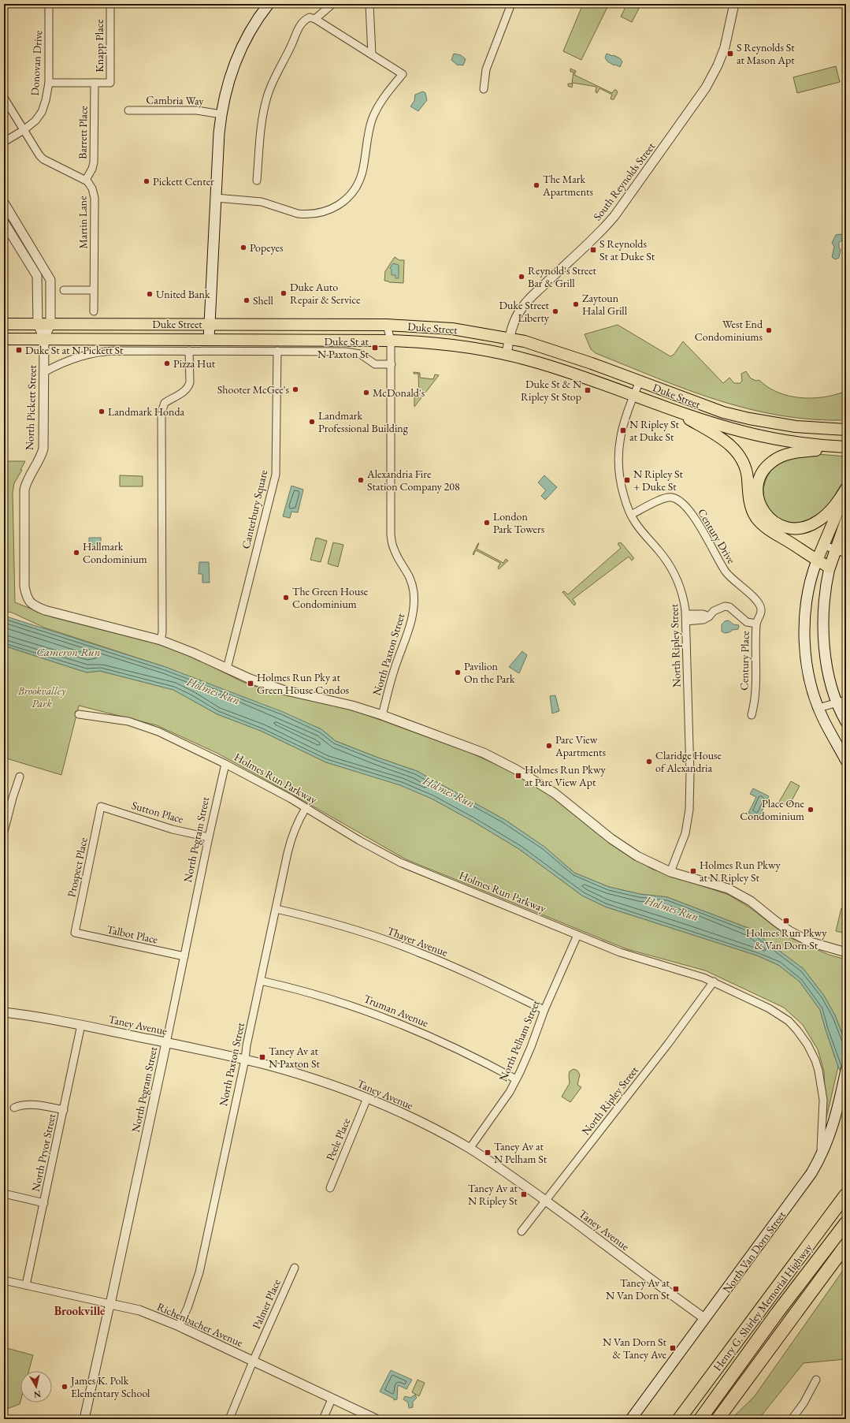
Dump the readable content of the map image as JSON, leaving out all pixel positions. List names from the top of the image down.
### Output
{
  "streets": {
    "highway": ["Henry G. Shirley Memorial Highway"],
    "main road": ["Duke Street", "North Van Dorn Street"],
    "street": [
      "Knapp Place",
      "Donovan Drive",
      "Cambria Way",
      "Barrett Place",
      "South Reynolds Street",
      "Martin Lane",
      "North Pickett Street",
      "Canterbury Square",
      "Century Drive",
      "North Ripley Street",
      "North Paxton Street",
      "Century Place",
      "Holmes Run Parkway",
      "Sutton Place",
      "North Pegram Street",
      "Prospect Place",
      "Talbot Place",
      "Thayer Avenue",
      "Truman Avenue",
      "Taney Avenue",
      "North Pelham Street",
      "Peele Place",
      "North Pryor Street",
      "Palmer Place",
      "Richenbacher Avenue"
    ]
  },
  "crossings": [
    ["Knapp Place", "Donovan Drive"],
    ["Knapp Place", "Barrett Place"],
    ["Donovan Drive", "Martin Lane"],
    ["Barrett Place", "Martin Lane"],
    ["South Reynolds Street", "Duke Street"],
    ["Duke Street", "North Pickett Street"],
    ["Duke Street", "North Ripley Street"],
    ["Duke Street", "North Paxton Street"],
    ["Century Drive", "North Ripley Street"],
    ["Century Drive", "Century Place"],
    ["North Ripley Street", "Century Place"],
    ["North Ripley Street", "Holmes Run Parkway"],
    ["North Ripley Street", "Taney Avenue"],
    ["North Paxton Street", "Holmes Run Parkway"],
    ["North Paxton Street", "Thayer Avenue"],
    ["North Paxton Street", "Truman Avenue"],
    ["North Paxton Street", "Taney Avenue"],
    ["North Paxton Street", "Richenbacher Avenue"],
    ["Holmes Run Parkway", "North Pegram Street"],
    ["Holmes Run Parkway", "North Pelham Street"],
    ["Holmes Run Parkway", "North Van Dorn Street"],
    ["Sutton Place", "North Pegram Street"],
    ["Sutton Place", "Prospect Place"],
    ["North Pegram Street", "Talbot Place"],
    ["North Pegram Street", "Taney Avenue"],
    ["North Pegram Street", "Richenbacher Avenue"],
    ["Prospect Place", "Talbot Place"],
    ["Thayer Avenue", "North Pelham Street"],
    ["Truman Avenue", "North Pelham Street"],
    ["Taney Avenue", "North Pelham Street"],
    ["Taney Avenue", "Peele Place"],
    ["Taney Avenue", "North Pryor Street"],
    ["Taney Avenue", "North Van Dorn Street"],
    ["North Pryor Street", "Richenbacher Avenue"],
    ["Palmer Place", "Richenbacher Avenue"]
  ],
  "districts": ["Brookville"],
  "water": ["Cameron Run", "Holmes Run"],
  "parks": ["Brookvalley Park"],
  "places": {
    "transit": [
      "S Reynolds St at Mason Apt",
      "S Reynolds St at Duke St",
      "Duke St at N Paxton St",
      "Duke St at N Pickett St",
      "Duke St & N Ripley St Stop",
      "N Ripley St at Duke St",
      "N Ripley St + Duke St",
      "Holmes Run Pky at Green House Condos",
      "Holmes Run Pkwy at Parc View Apt",
      "Holmes Run Pkwy at N Ripley St",
      "Holmes Run Pkwy & Van Dorn St",
      "Taney Av at N Paxton St",
      "Taney Av at N Pelham St",
      "Taney Av at N Ripley St",
      "Taney Av at N Van Dorn St",
      "N Van Dorn St & Taney Ave"
    ],
    "other": [
      "Pickett Center",
      "The Mark Apartments",
      "Popeyes",
      "Reynold's Street Bar & Grill",
      "Duke Auto Repair & Service",
      "United Bank",
      "Shell",
      "Zaytoun Halal Grill",
      "Duke Street Liberty",
      "West End Condominiums",
      "Pizza Hut",
      "Shooter McGee's",
      "McDonald's",
      "Landmark Honda",
      "Landmark Professional Building",
      "Alexandria Fire Station Company 208",
      "London Park Towers",
      "Hallmark Condominium",
      "The Green House Condominium",
      "Pavilion On the Park",
      "Parc View Apartments",
      "Claridge House of Alexandria",
      "Place One Condominium",
      "James K. Polk Elementary School"
    ]
  },
  "north": "bottom"
}
